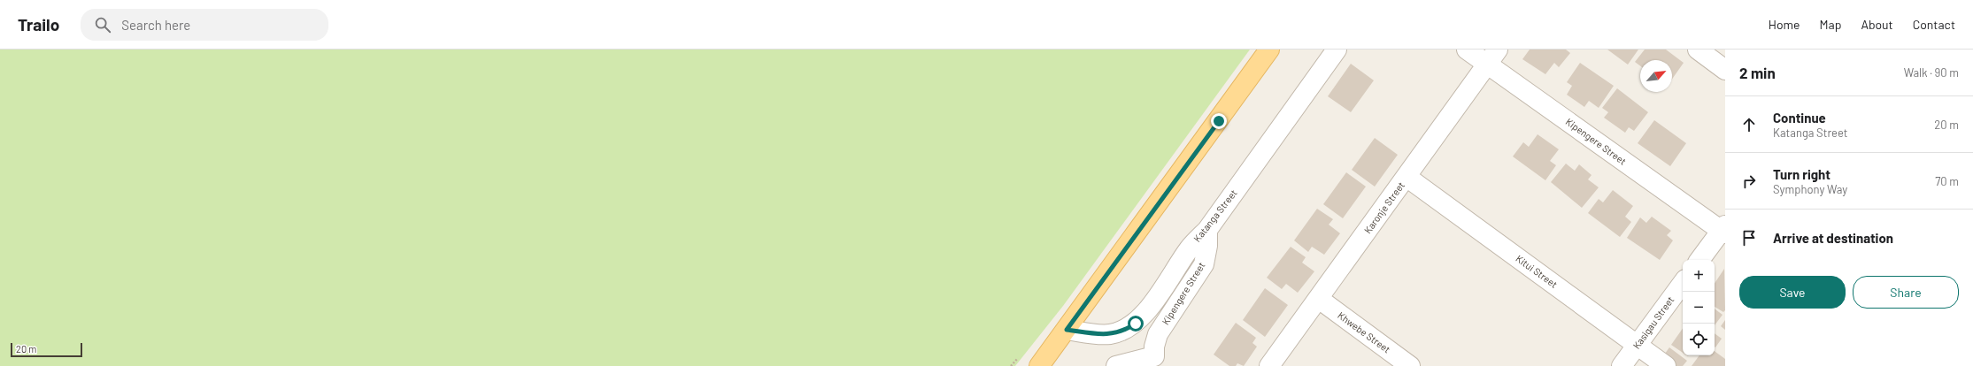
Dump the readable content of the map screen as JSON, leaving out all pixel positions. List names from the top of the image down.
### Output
{
  "streets": {
    "street": [
      "Kipengere Street",
      "Karonje Street",
      "Katanga Street",
      "Kitui Street",
      "Kasigau Street",
      "Khwebe Street"
    ]
  },
  "crossings": [
    ["Kipengere Street", "Karonje Street"],
    ["Kipengere Street", "Katanga Street"],
    ["Karonje Street", "Kitui Street"],
    ["Karonje Street", "Khwebe Street"],
    ["Kitui Street", "Kasigau Street"]
  ],
  "scale_bar": "20 m",
  "north": "top right",
  "page": {
    "header": "Trailo",
    "search": "Search here",
    "nav": [
      "Home",
      "Map",
      "About",
      "Contact"
    ],
    "heading": ["2 min", "Walk · 90 m"],
    "list": [
      ["Continue", "Katanga Street", "20 m"],
      ["Turn right", "Symphony Way", "70 m"],
      "Arrive at destination"
    ],
    "map_buttons": ["+", "−"],
    "buttons": ["Save", "Share"],
    "scale": "20 m"
  }
}
